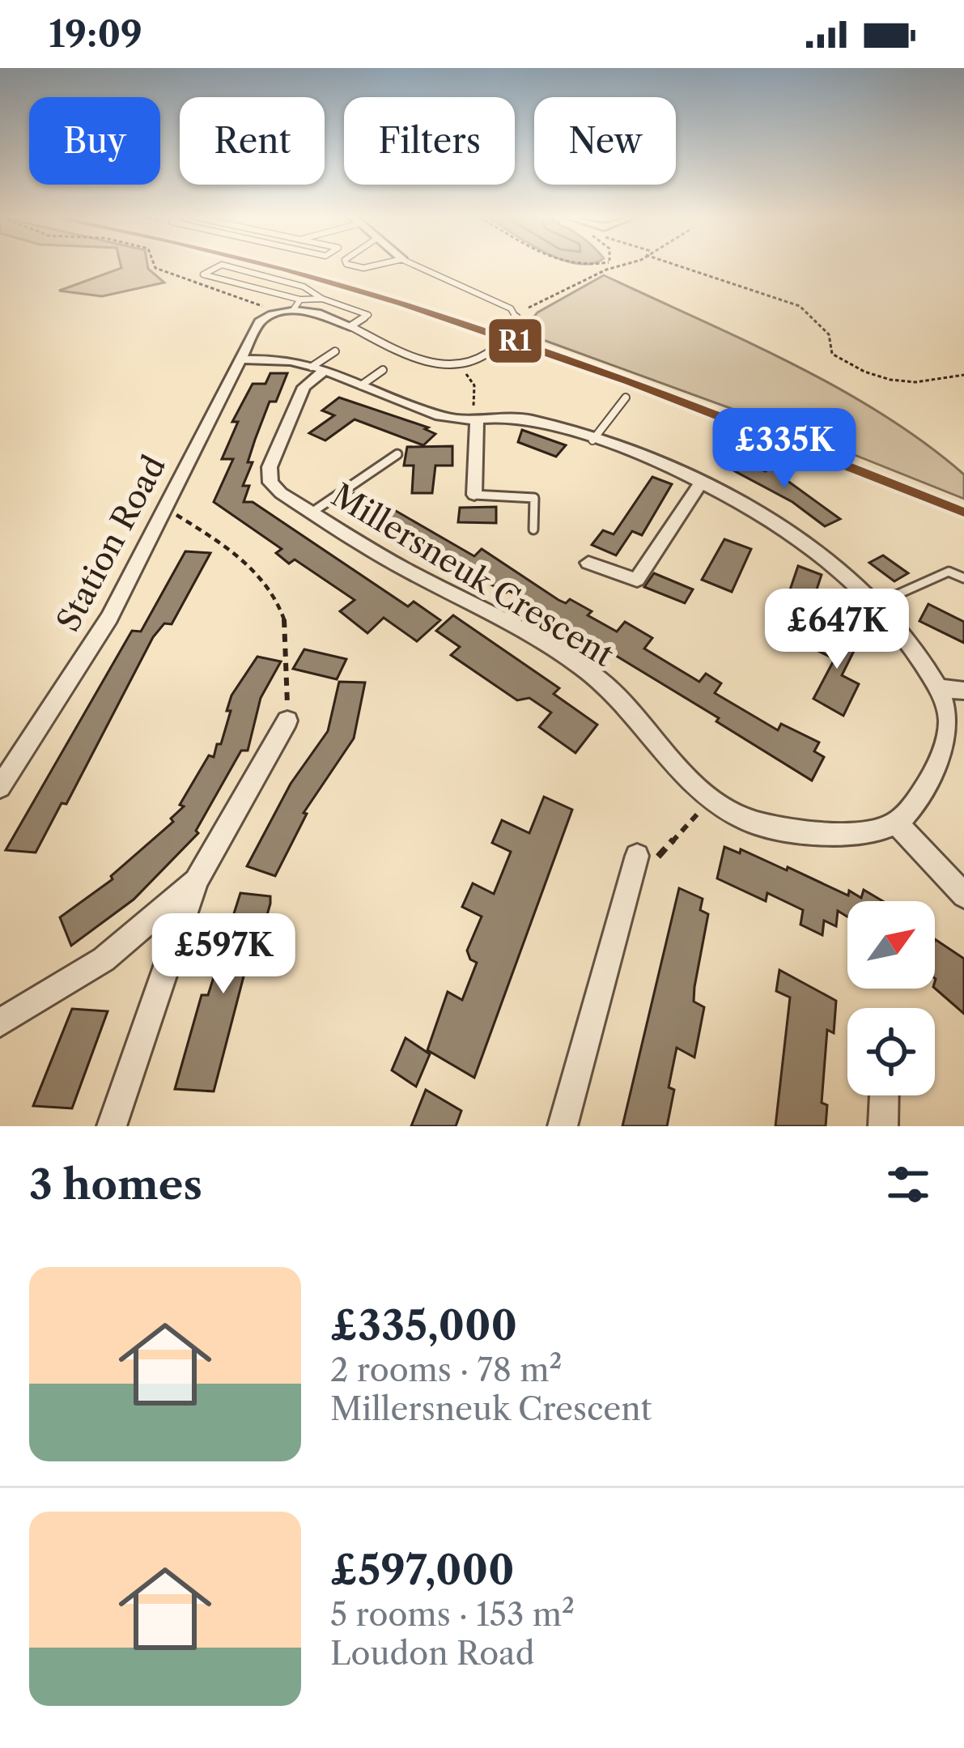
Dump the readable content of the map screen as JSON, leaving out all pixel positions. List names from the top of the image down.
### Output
{
  "streets": {
    "street": ["Station Road", "Millersneuk Crescent"]
  },
  "lines": ["transit line R1"],
  "north": "top right",
  "page": {
    "status": "19:09",
    "chip": [
      "Buy",
      "Rent",
      "Filters",
      "New"
    ],
    "price": ["£335K", "£647K", "£597K"],
    "heading": "3 homes",
    "list": [
      {
        "name": "£335,000",
        "note": "2 rooms · 78 m² · Millersneuk Crescent"
      },
      {
        "name": "£597,000",
        "note": "5 rooms · 153 m² · Loudon Road"
      }
    ]
  }
}
